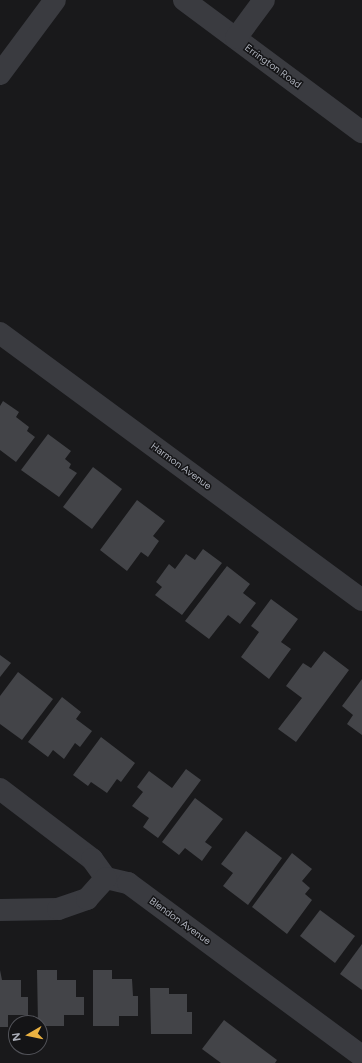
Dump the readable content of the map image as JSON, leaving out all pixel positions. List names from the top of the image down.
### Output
{
  "streets": {
    "street": ["Errington Road", "Harmon Avenue", "Blendon Avenue"]
  },
  "north": "left"
}
